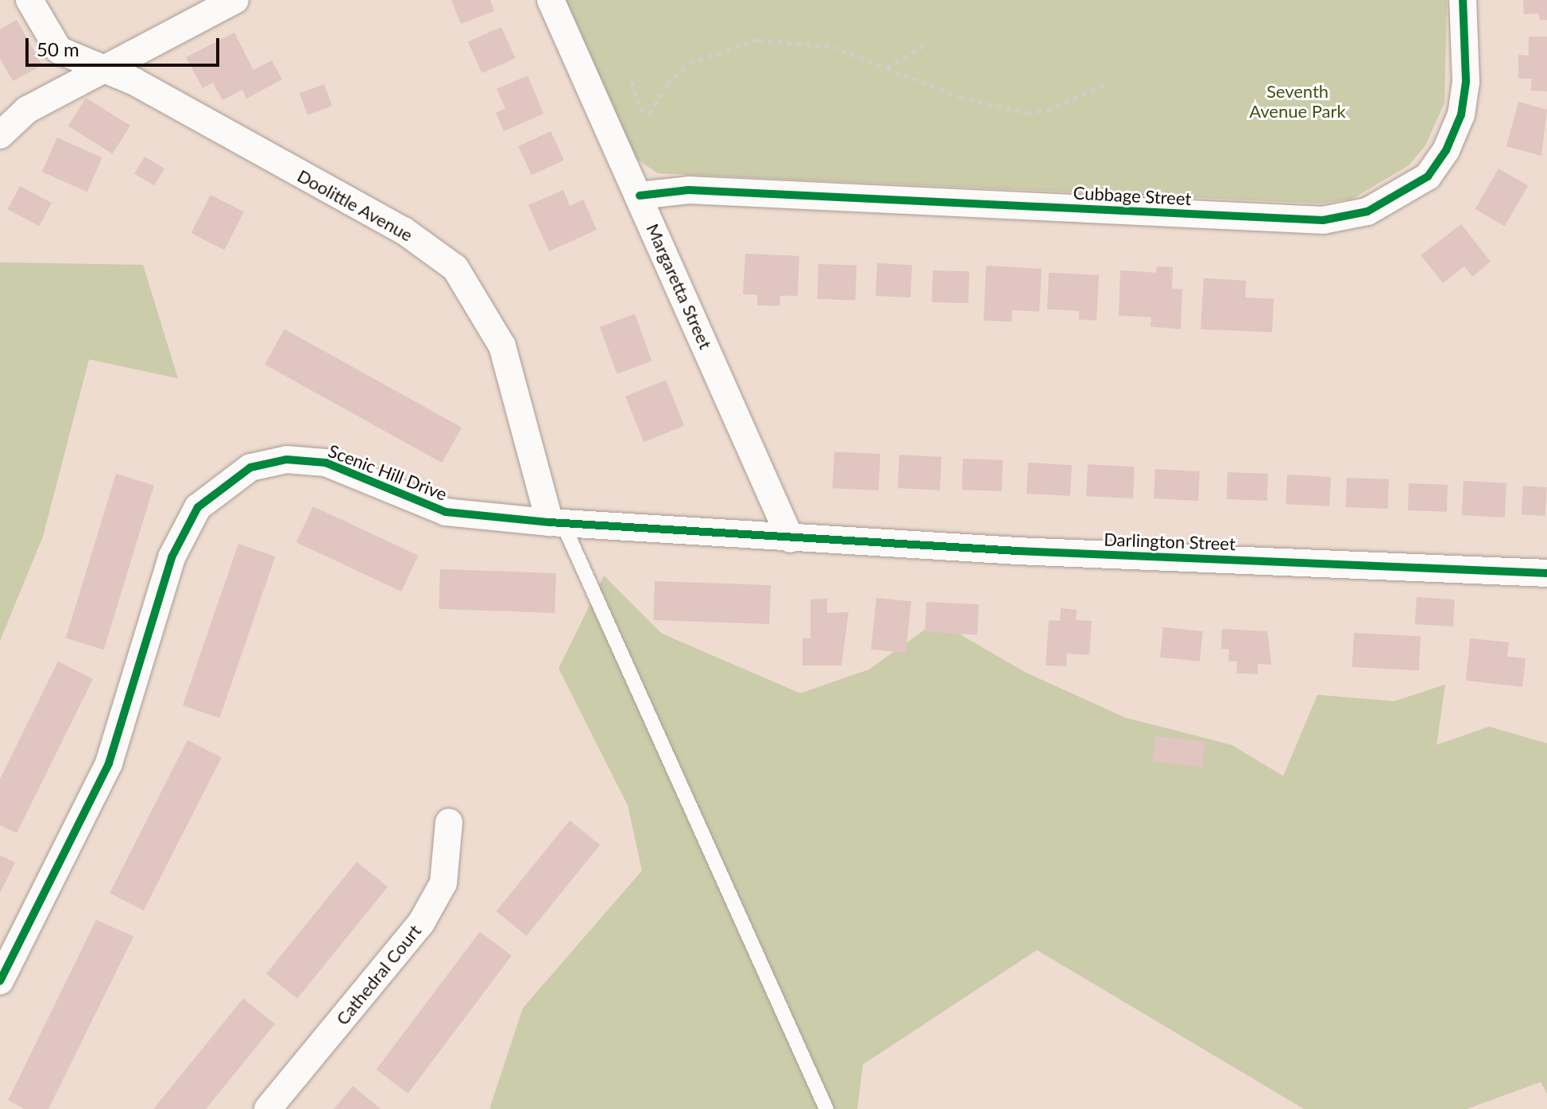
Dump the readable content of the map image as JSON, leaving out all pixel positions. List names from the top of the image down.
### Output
{
  "streets": {
    "street": [
      "Cubbage Street",
      "Doolittle Avenue",
      "Margaretta Street",
      "Scenic Hill Drive",
      "Darlington Street",
      "Cathedral Court"
    ]
  },
  "crossings": [
    ["Cubbage Street", "Margaretta Street"],
    ["Doolittle Avenue", "Scenic Hill Drive"],
    ["Margaretta Street", "Scenic Hill Drive"],
    ["Margaretta Street", "Darlington Street"],
    ["Scenic Hill Drive", "Darlington Street"]
  ],
  "parks": ["Seventh Avenue Park"],
  "scale_bar": "50 m"
}
